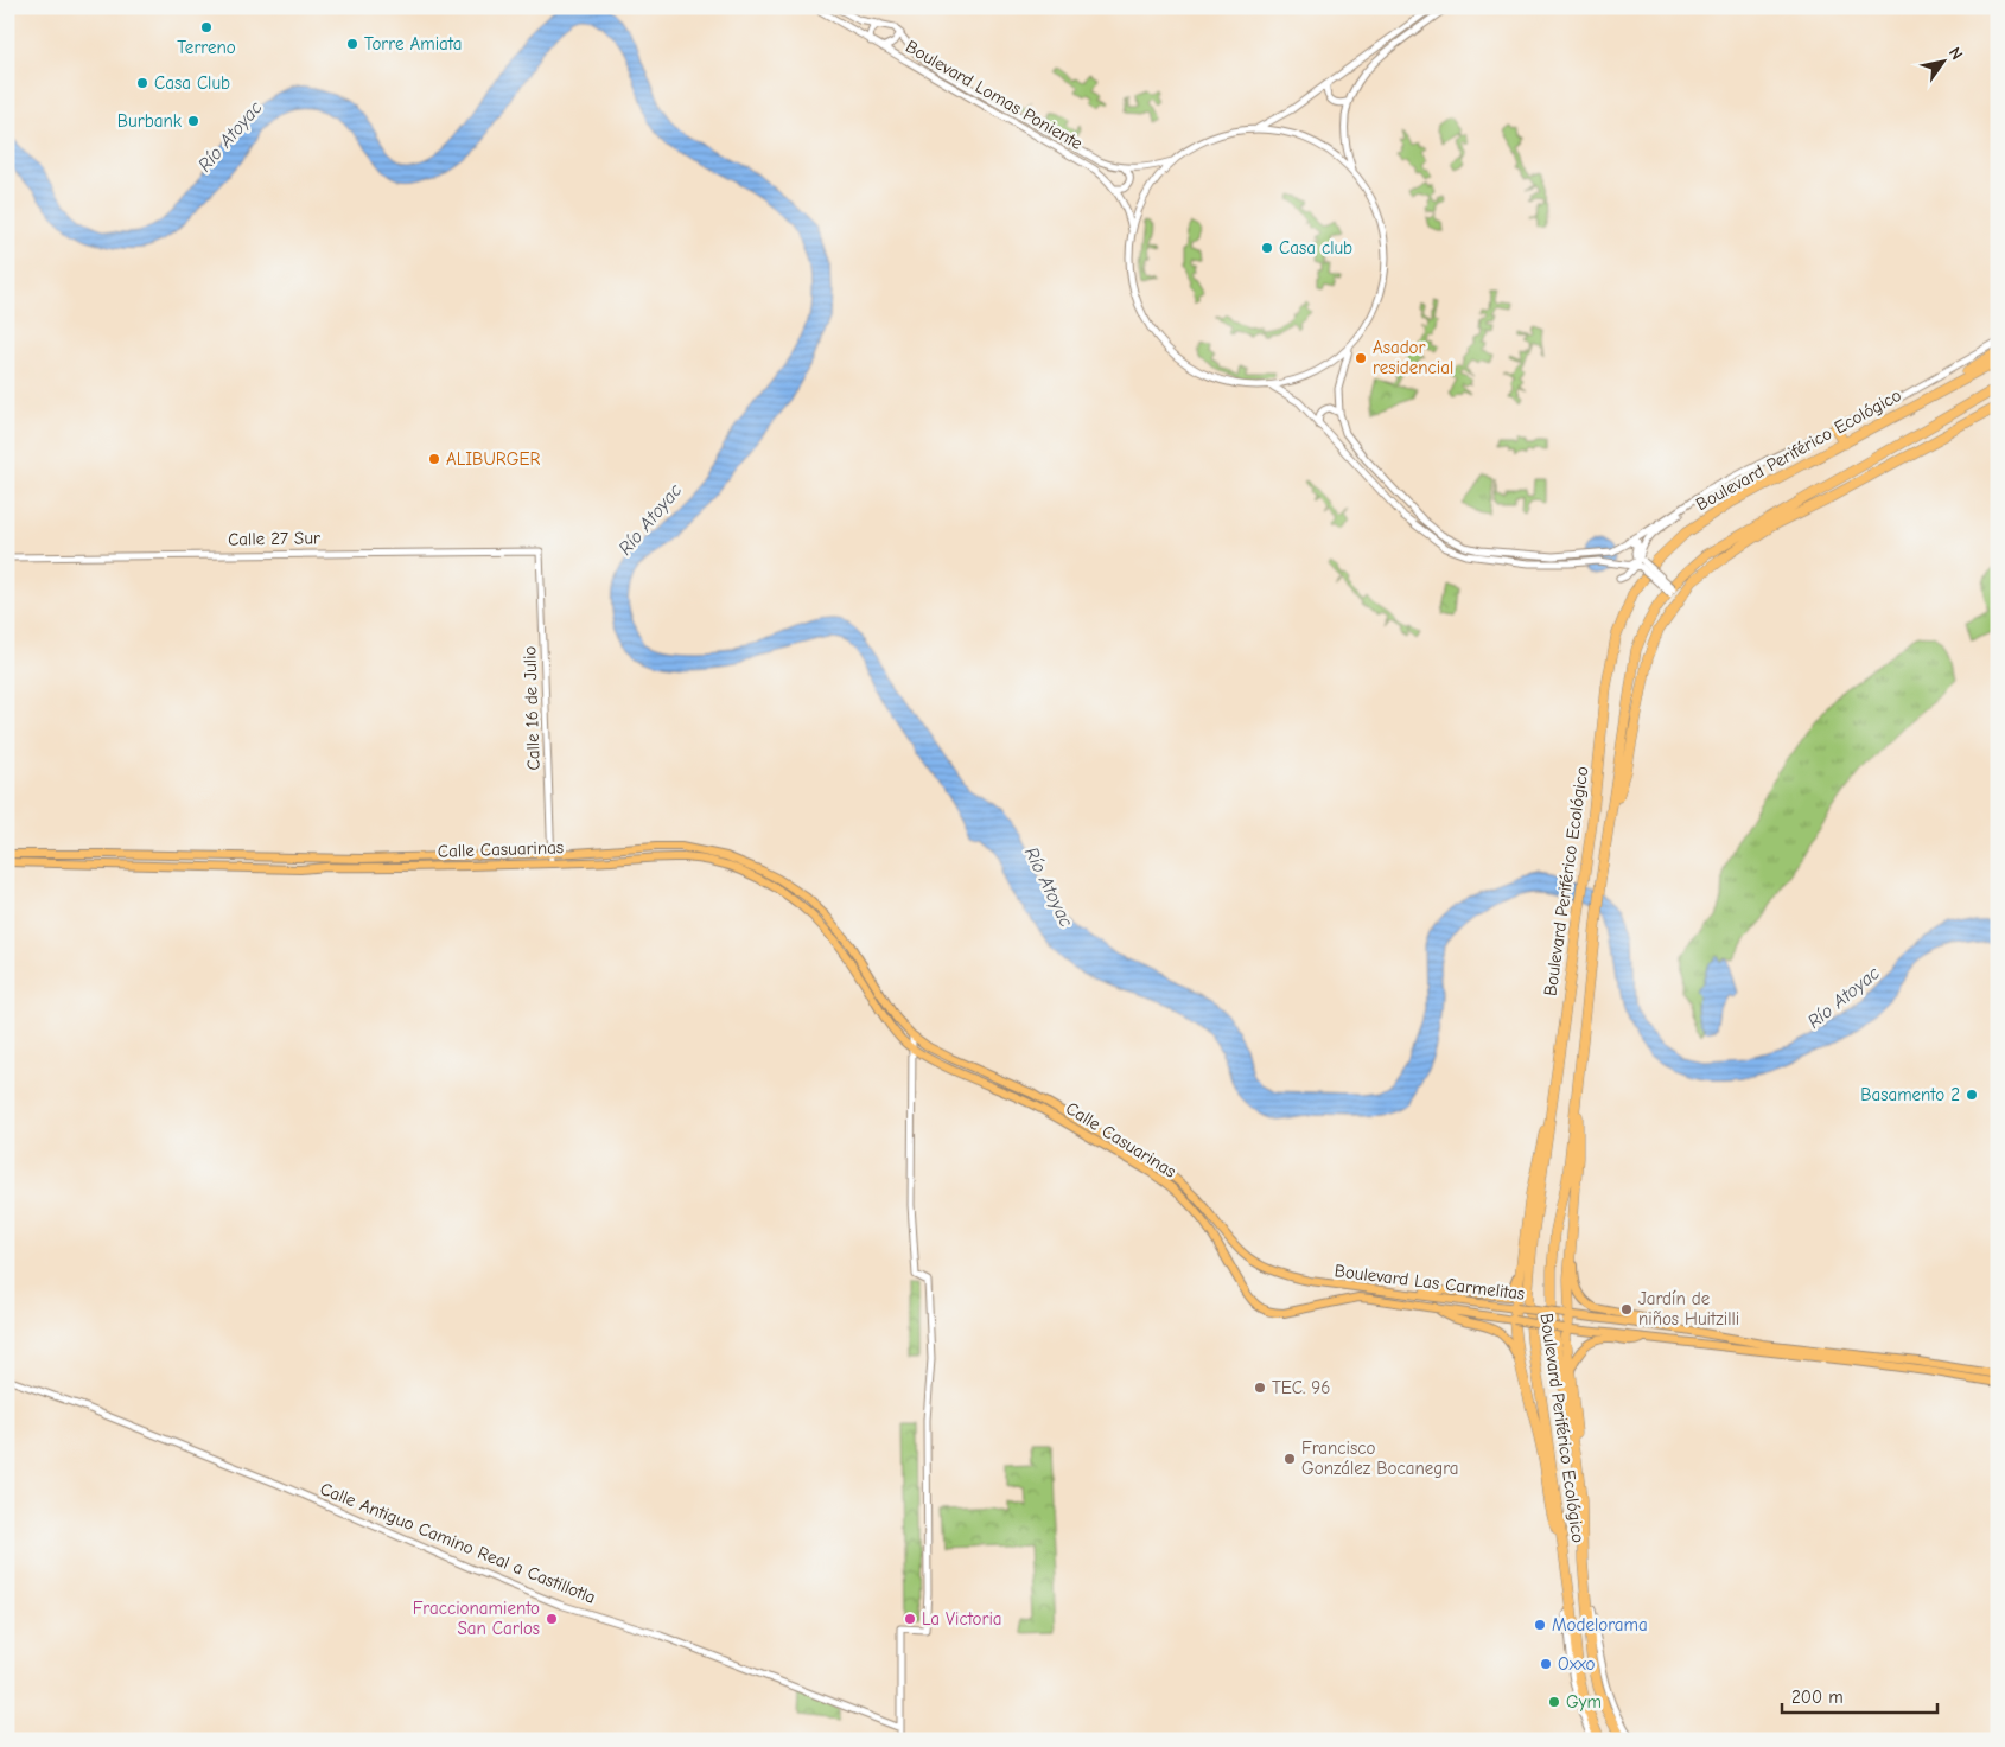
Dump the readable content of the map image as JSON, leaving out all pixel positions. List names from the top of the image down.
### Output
{
  "streets": {
    "highway": ["Boulevard Periférico Ecológico"],
    "main road": ["Calle Casuarinas", "Boulevard Las Carmelitas"],
    "street": [
      "Boulevard Lomas Poniente",
      "Calle 27 Sur",
      "Calle 16 de Julio",
      "Calle Antiguo Camino Real a Castillotla"
    ]
  },
  "crossings": [
    ["Calle 27 Sur", "Calle 16 de Julio"],
    ["Calle 16 de Julio", "Calle Casuarinas"],
    ["Calle Casuarinas", "Boulevard Las Carmelitas"]
  ],
  "water": ["Río Atoyac"],
  "places": [
    "Terreno",
    "Torre Amiata",
    "Casa Club",
    "Burbank",
    "Casa club",
    "Asador residencial",
    "ALIBURGER",
    "Basamento 2",
    "Jardín de niños Huitzilli",
    "TEC. 96",
    "Francisco González Bocanegra",
    "Fraccionamiento San Carlos",
    "La Victoria",
    "Modelorama",
    "Oxxo",
    "Gym"
  ],
  "scale_bar": "200 m",
  "north": "top right"
}
